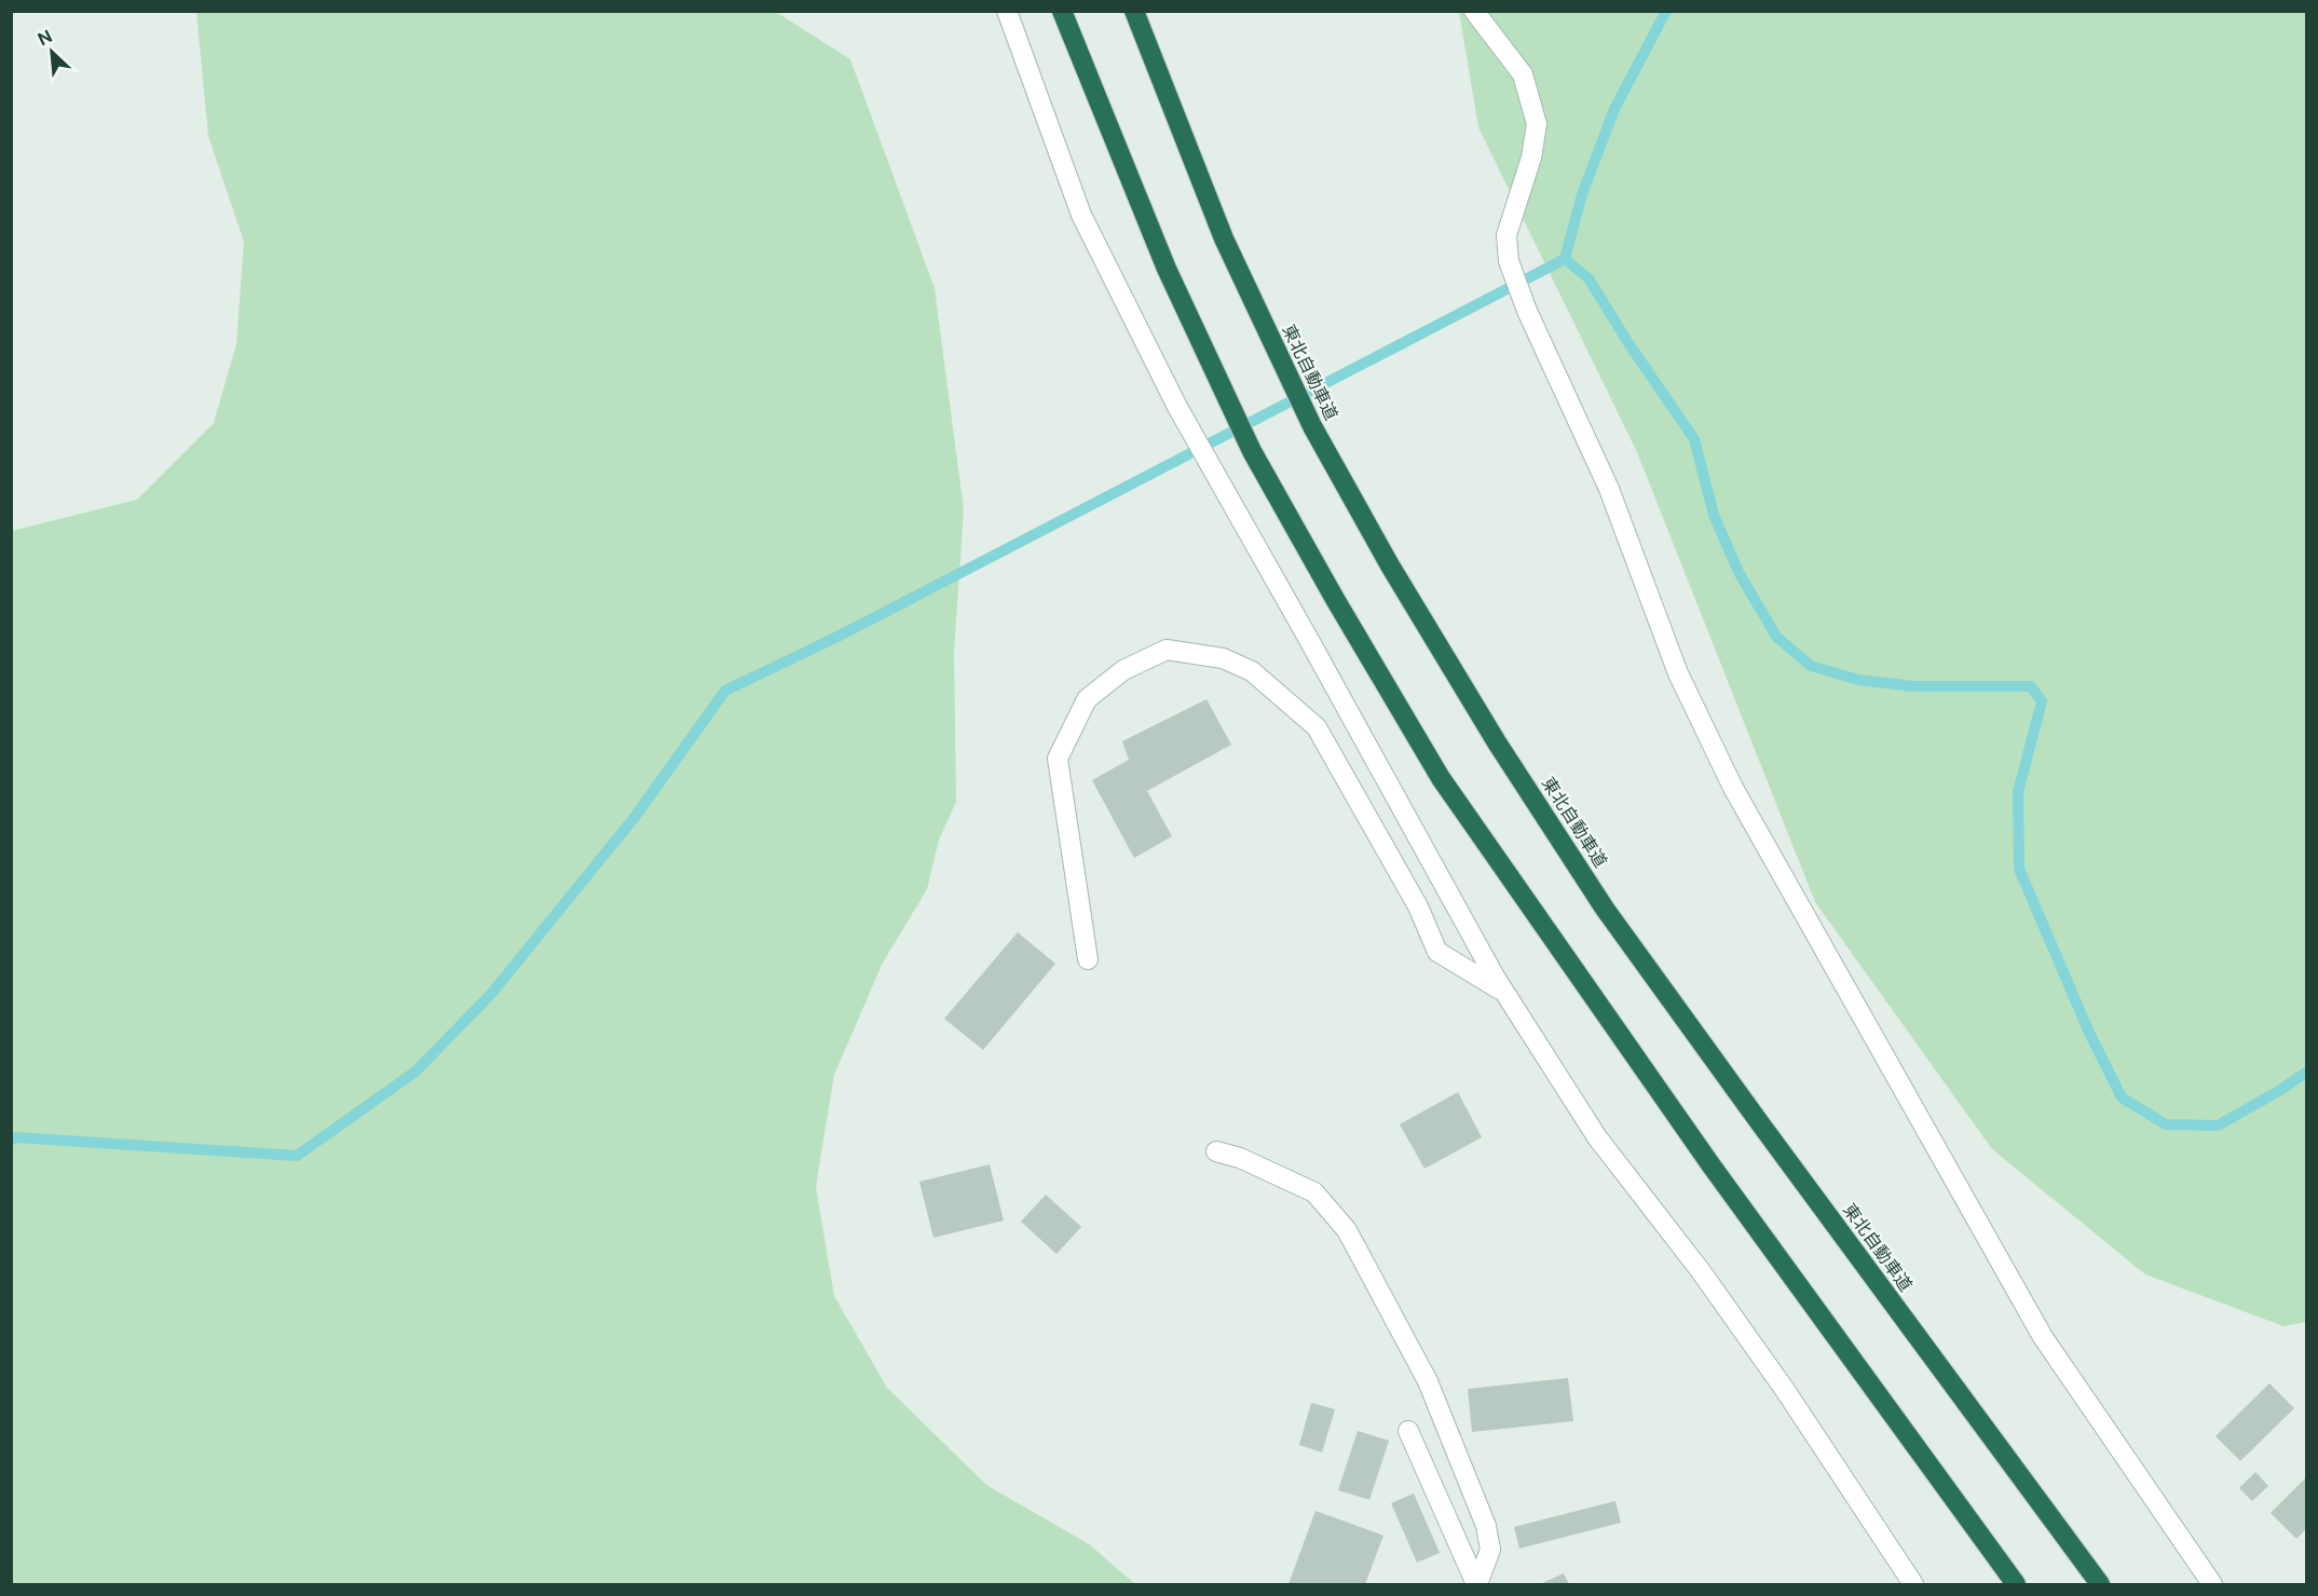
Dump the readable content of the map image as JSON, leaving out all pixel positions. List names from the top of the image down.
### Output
{
  "streets": {
    "highway": ["東北自動車道"]
  },
  "north": "top left"
}
